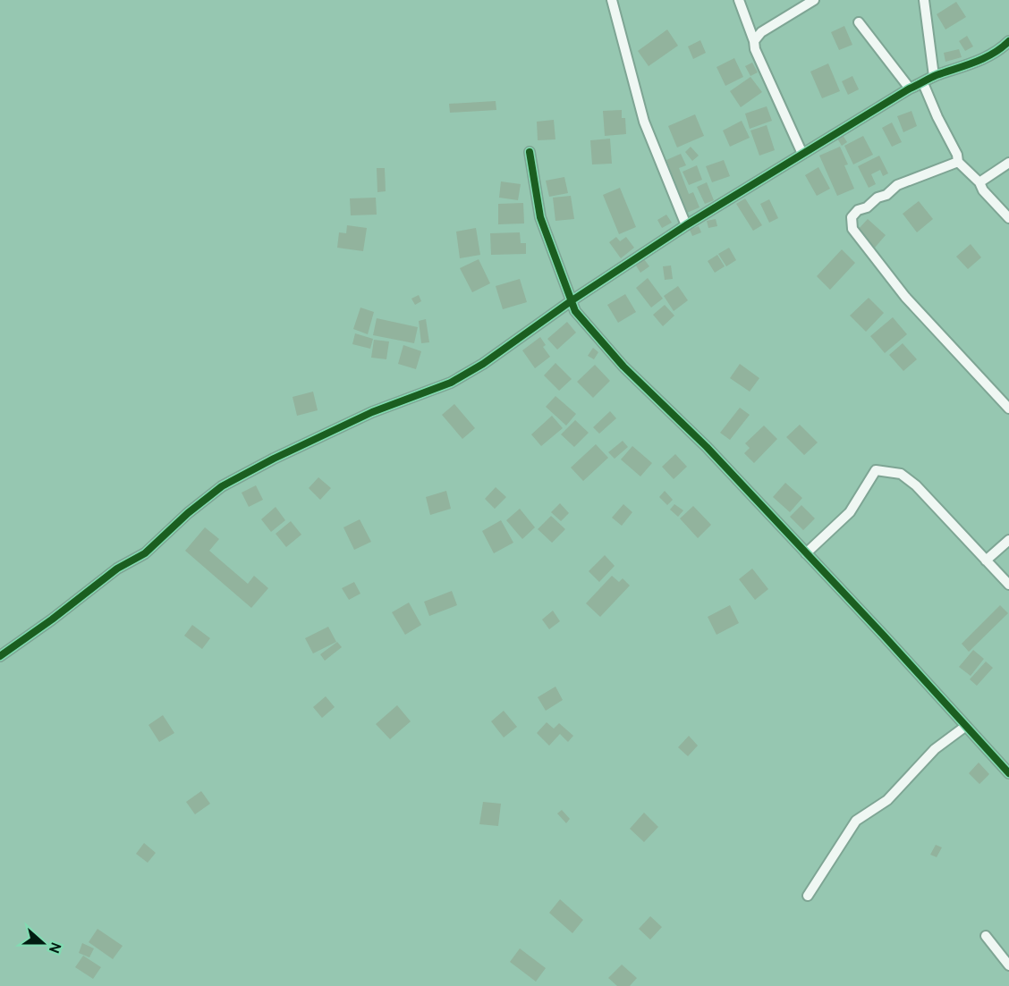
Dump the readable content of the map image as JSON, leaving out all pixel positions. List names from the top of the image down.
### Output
{
  "north": "right"
}
